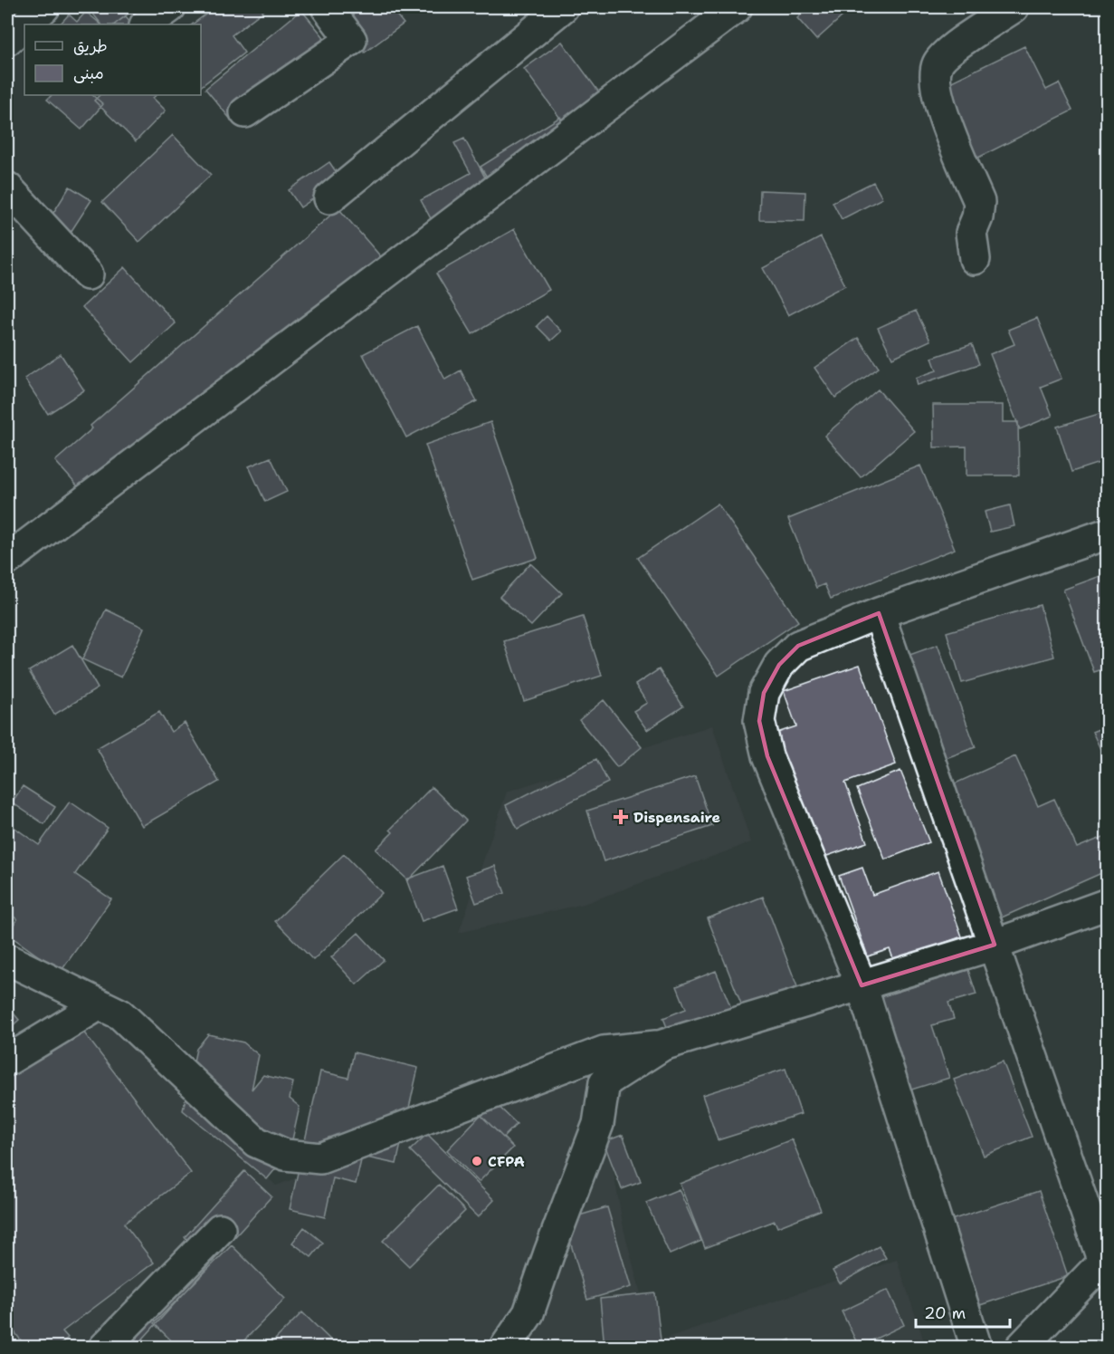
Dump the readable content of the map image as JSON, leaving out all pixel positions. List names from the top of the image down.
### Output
{
  "places": {
    "health": ["Dispensaire"],
    "other": ["CFPA"]
  },
  "legend": ["طريق", "مبنى"],
  "scale_bar": "20 m"
}
